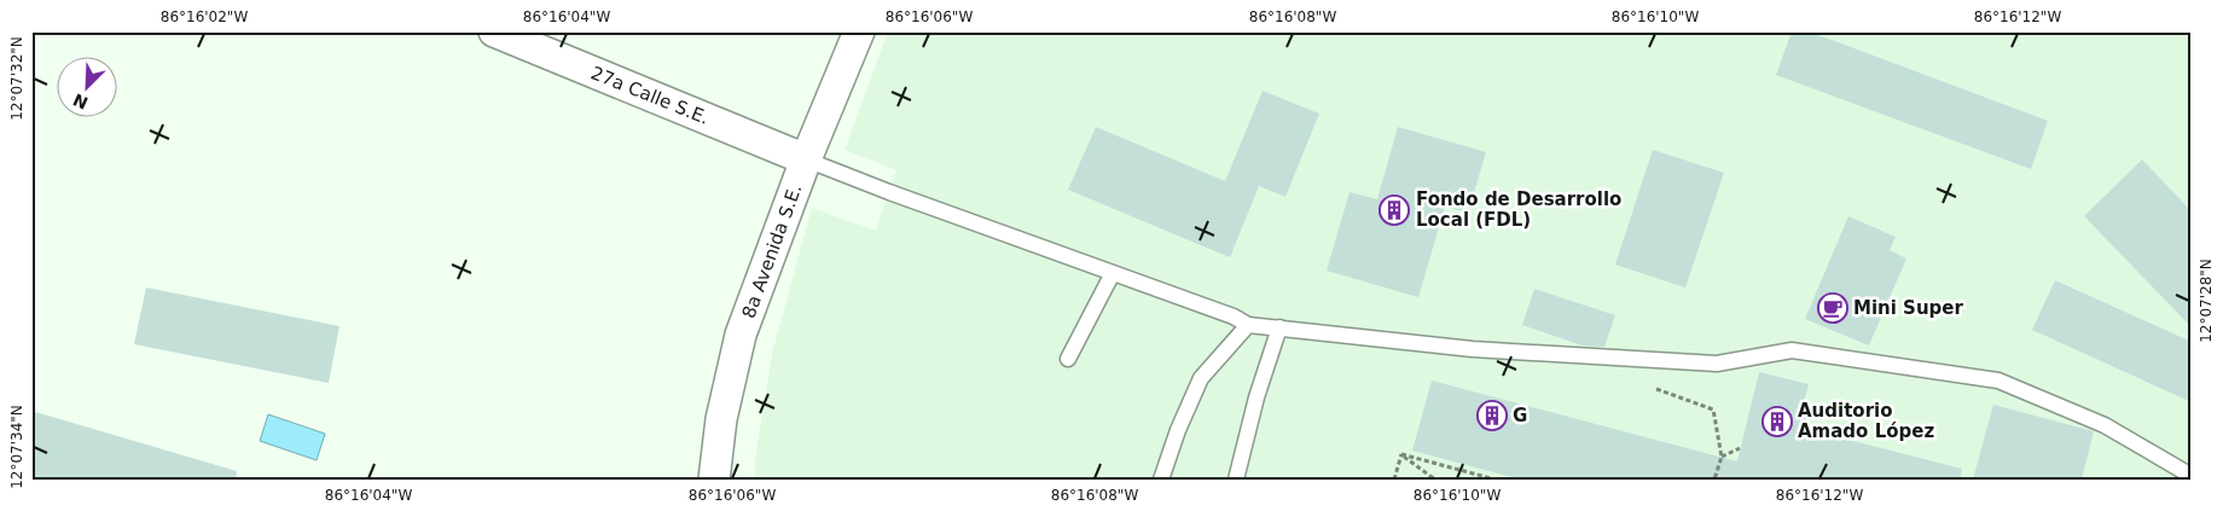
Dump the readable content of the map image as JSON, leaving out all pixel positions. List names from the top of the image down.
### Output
{
  "streets": {
    "street": ["27a Calle S.E.", "8a Avenida S.E."]
  },
  "crossings": [
    ["27a Calle S.E.", "8a Avenida S.E."]
  ],
  "places": {
    "building": ["Fondo de Desarrollo Local (FDL)", "G", "Auditorio Amado López"],
    "cafe": ["Mini Super"]
  },
  "north": "bottom left",
  "coordinates": [
    "86°16'02\"W",
    "86°16'04\"W",
    "86°16'06\"W",
    "86°16'08\"W",
    "86°16'10\"W",
    "86°16'12\"W",
    "12°07'32\"N",
    "12°07'28\"N",
    "12°07'34\"N"
  ]
}
